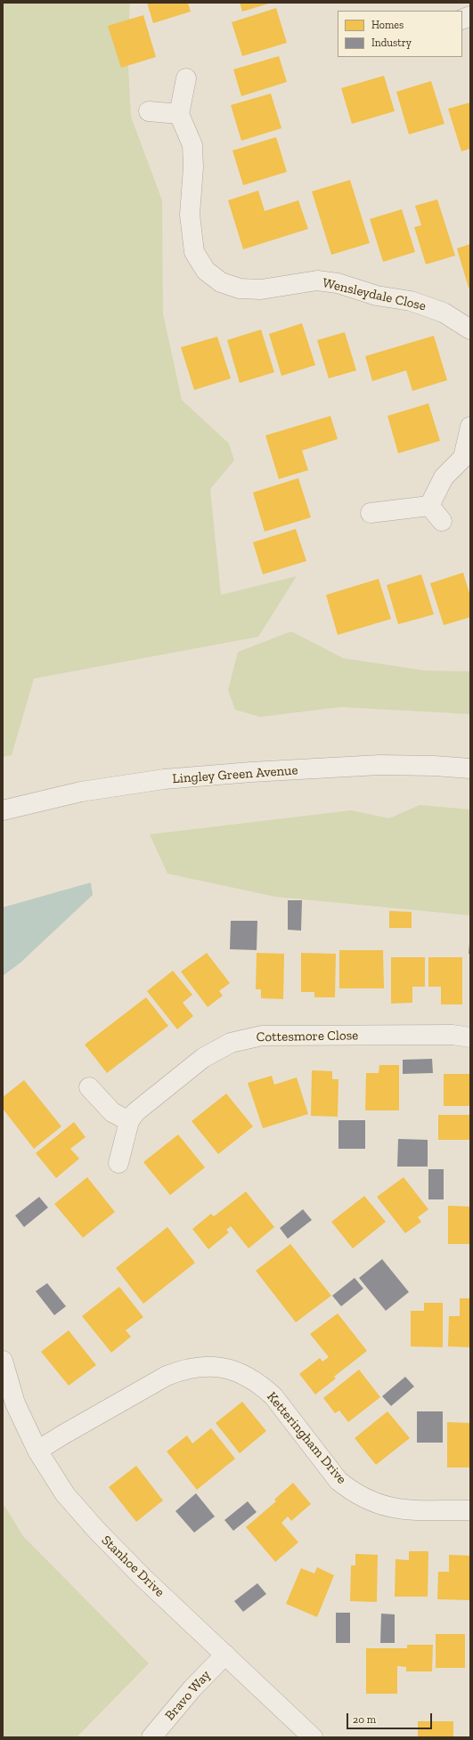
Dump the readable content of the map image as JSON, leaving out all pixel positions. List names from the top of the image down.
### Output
{
  "streets": {
    "street": [
      "Wensleydale Close",
      "Lingley Green Avenue",
      "Cottesmore Close",
      "Ketteringham Drive",
      "Stanhoe Drive",
      "Bravo Way"
    ]
  },
  "crossings": [
    ["Ketteringham Drive", "Stanhoe Drive"],
    ["Stanhoe Drive", "Bravo Way"]
  ],
  "legend": ["Homes", "Industry"],
  "scale_bar": "20 m"
}
